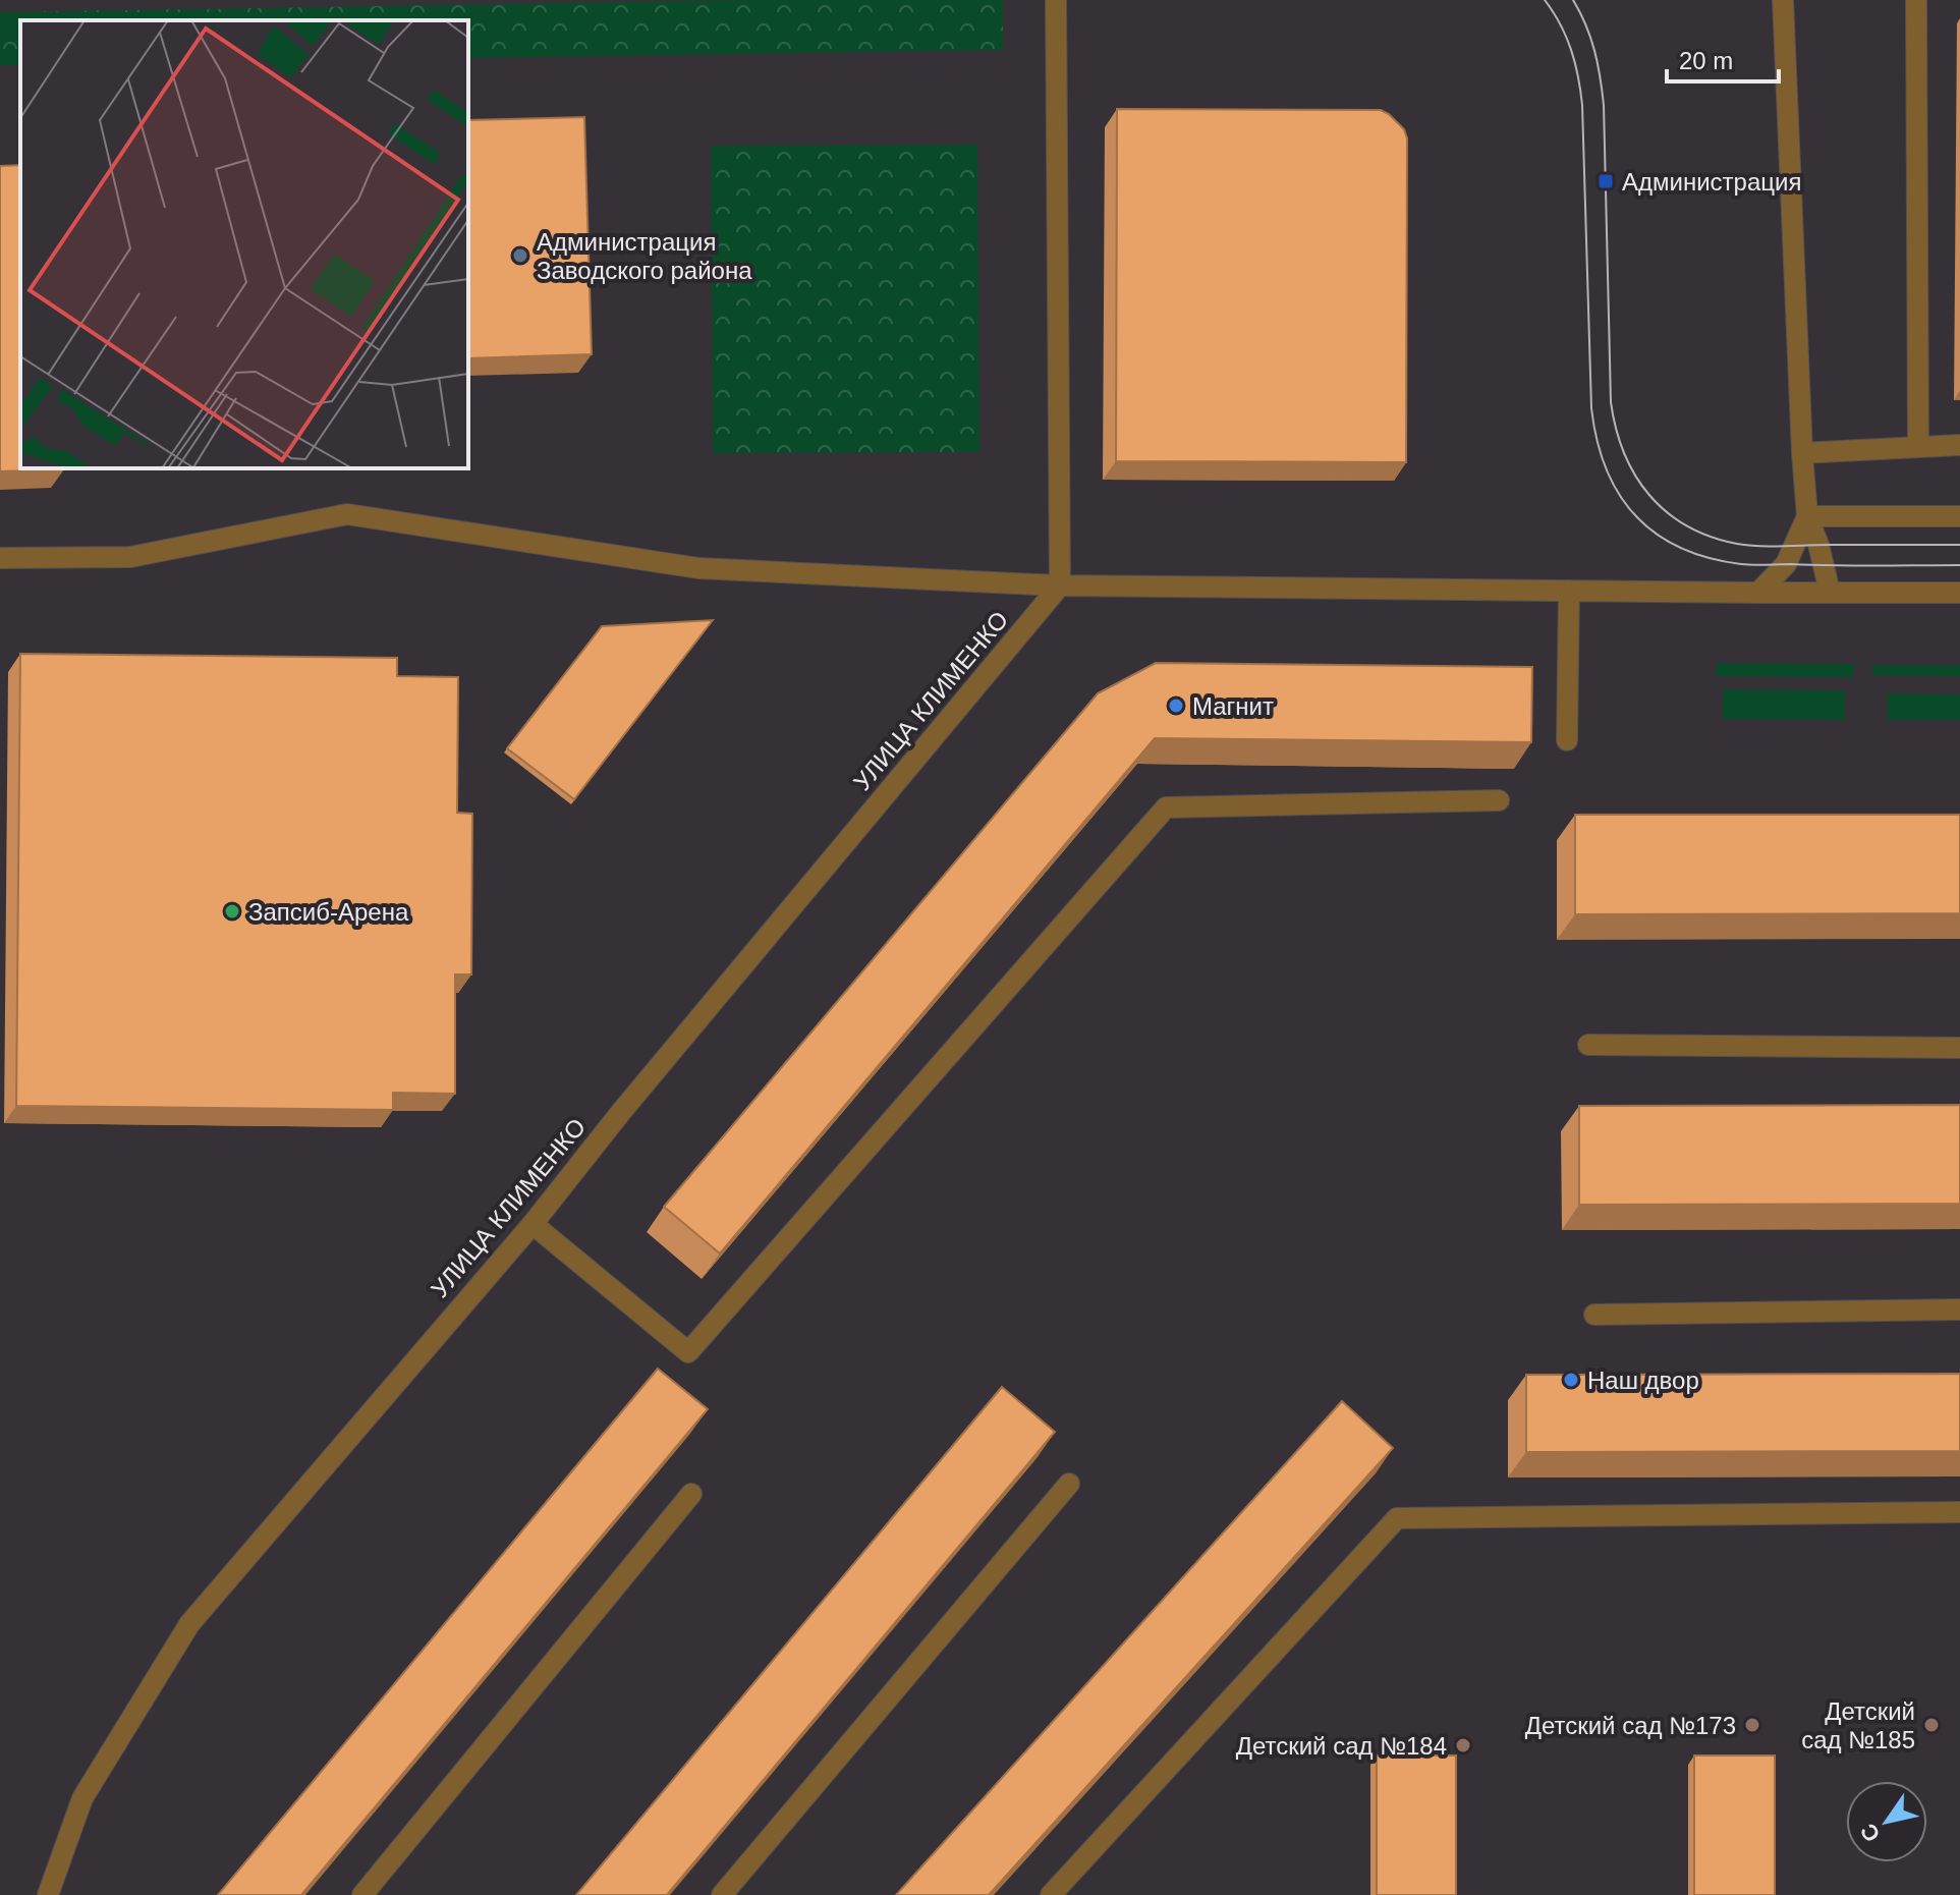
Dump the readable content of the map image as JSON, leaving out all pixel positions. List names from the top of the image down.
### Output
{
  "streets": {
    "street": ["УЛИЦА КЛИМЕНКО"]
  },
  "places": {
    "transit": ["Администрация"],
    "other": [
      "Администрация Заводского района",
      "Магнит",
      "Запсиб-Арена",
      "Наш двор",
      "Детский сад №173",
      "Детский сад №185",
      "Детский сад №184"
    ]
  },
  "scale_bar": "20 m",
  "north": "bottom left"
}
